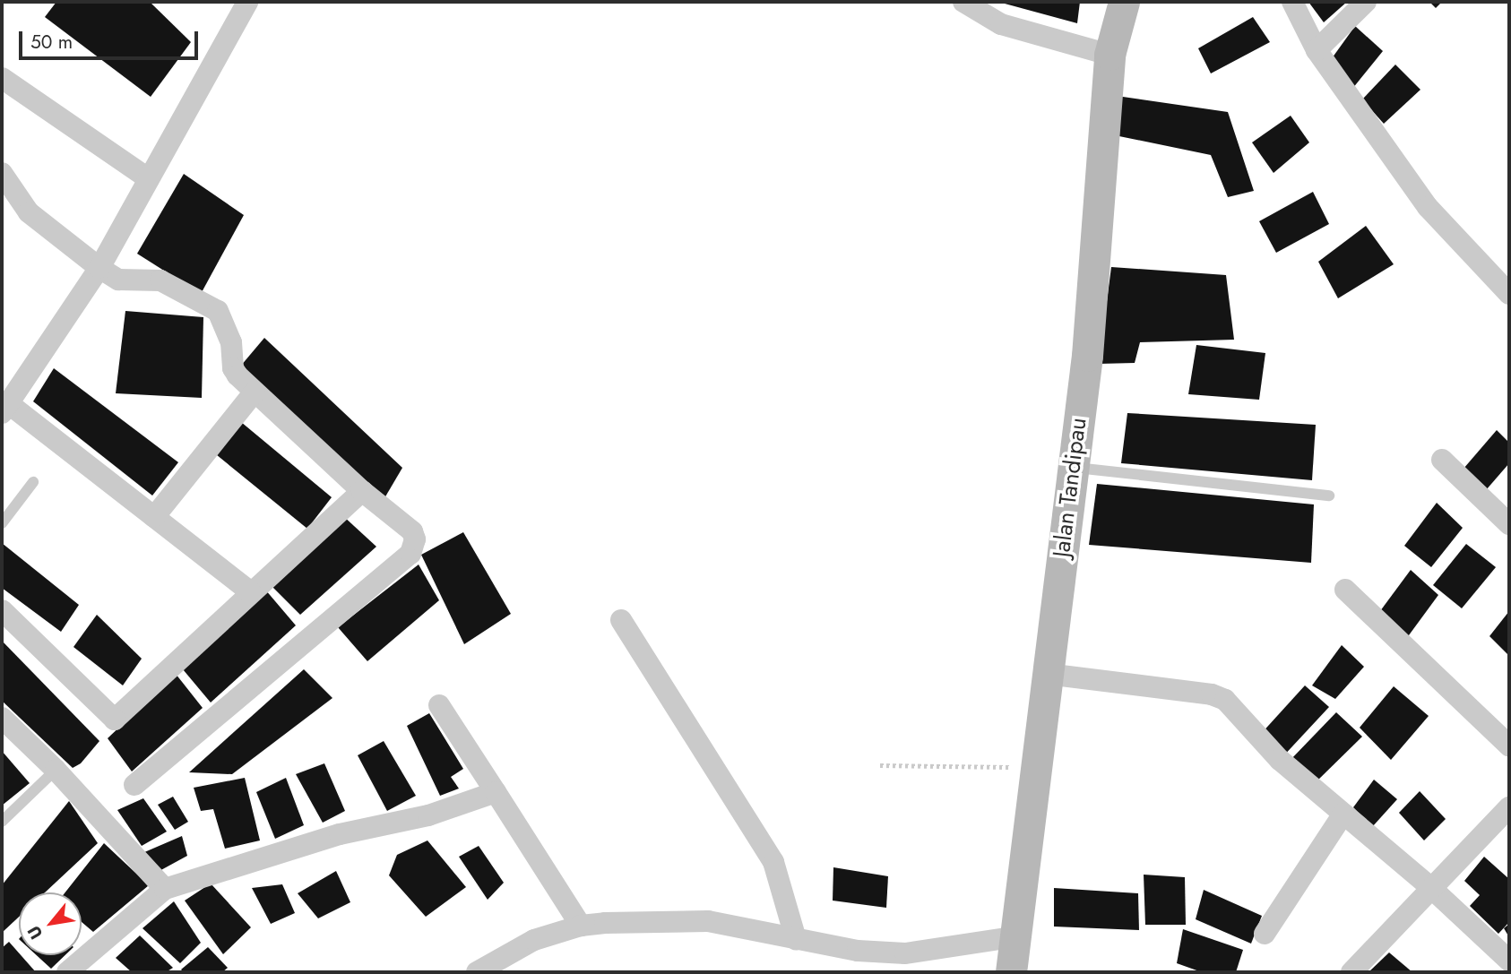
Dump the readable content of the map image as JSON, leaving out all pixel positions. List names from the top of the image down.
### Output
{
  "streets": {
    "street": ["Jalan Tandipau"]
  },
  "scale_bar": "50 m",
  "north": "bottom left"
}
